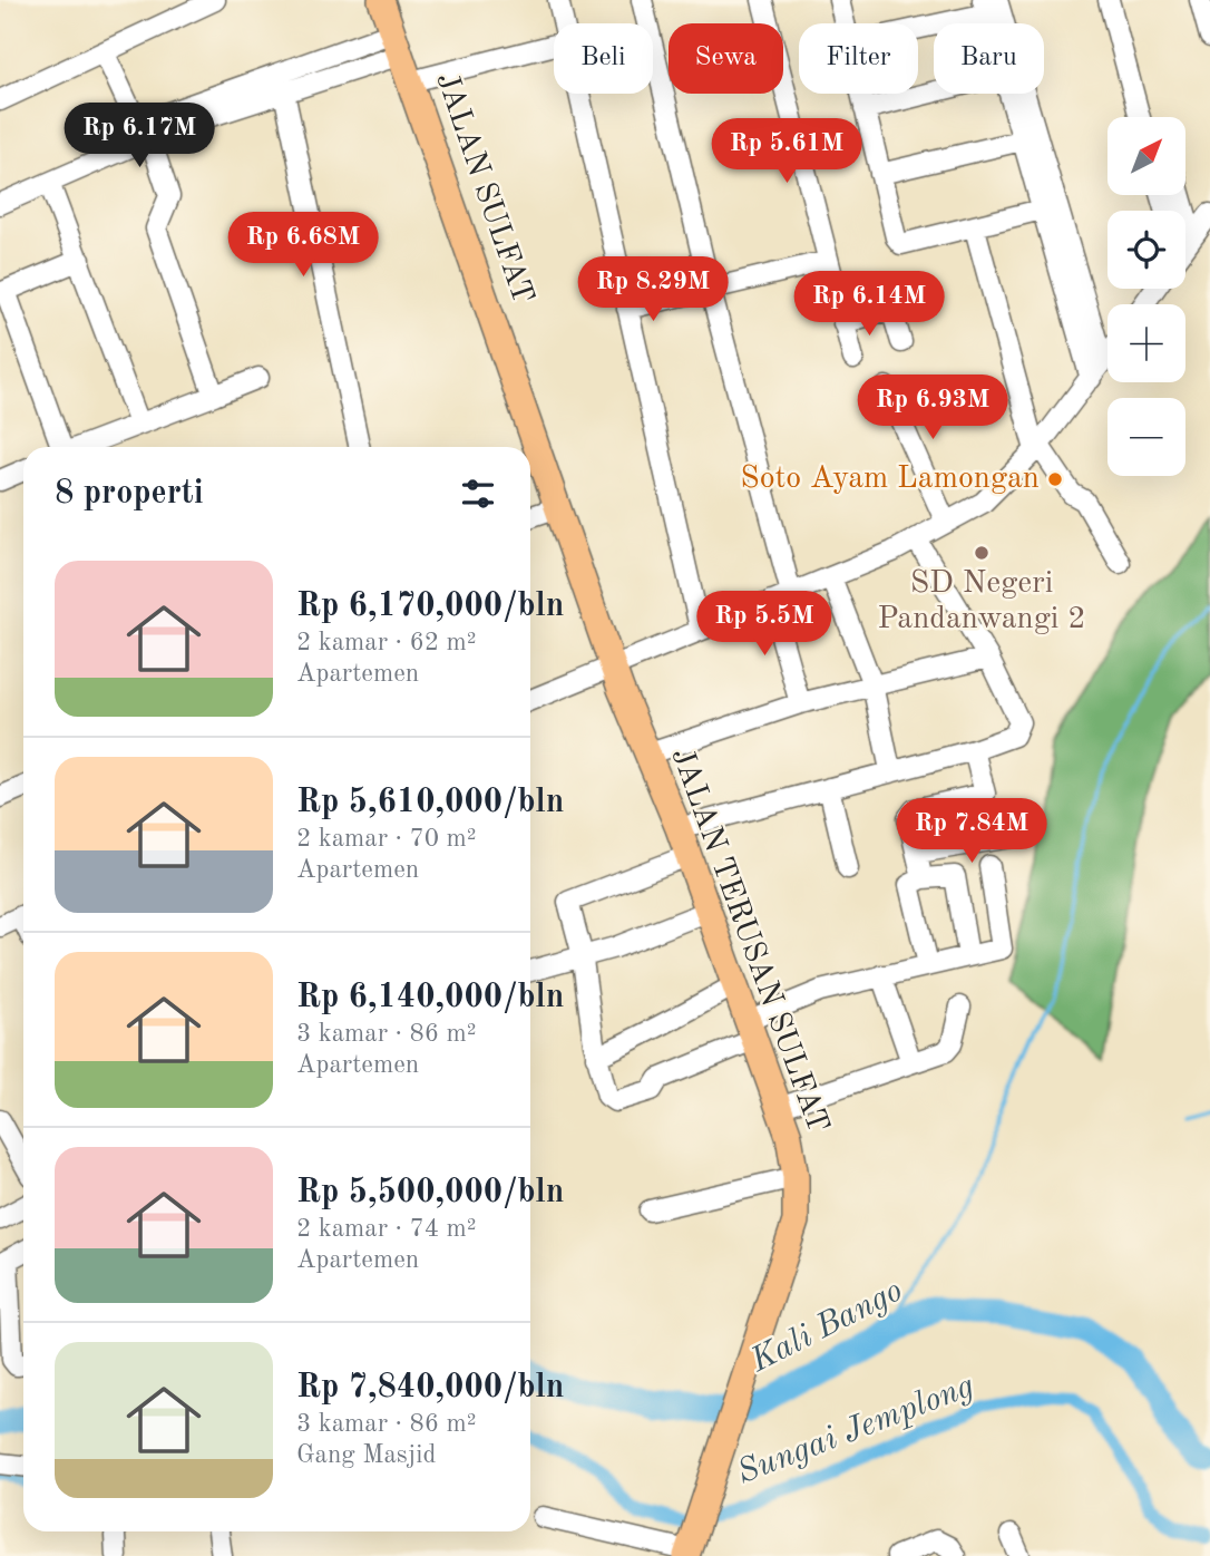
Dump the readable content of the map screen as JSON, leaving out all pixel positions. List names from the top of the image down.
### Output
{
  "streets": {
    "main road": ["JALAN SULFAT", "JALAN TERUSAN SULFAT"]
  },
  "crossings": [
    ["JALAN SULFAT", "JALAN TERUSAN SULFAT"]
  ],
  "water": ["Kali Bango", "Sungai Jemplong"],
  "places": ["Soto Ayam Lamongan", "SD Negeri Pandanwangi 2"],
  "north": "top right",
  "page": {
    "chip": [
      "Beli",
      "Sewa",
      "Filter",
      "Baru"
    ],
    "price": [
      "Rp 6.17M",
      "Rp 5.61M",
      "Rp 6.68M",
      "Rp 8.29M",
      "Rp 6.14M",
      "Rp 6.93M",
      "Rp 5.5M",
      "Rp 7.84M"
    ],
    "map_buttons": ["+", "−"],
    "heading": "8 properti",
    "list": [
      {
        "name": "Rp 6,170,000/bln",
        "note": "2 kamar · 62 m² · Apartemen"
      },
      {
        "name": "Rp 5,610,000/bln",
        "note": "2 kamar · 70 m² · Apartemen"
      },
      {
        "name": "Rp 6,140,000/bln",
        "note": "3 kamar · 86 m² · Apartemen"
      },
      {
        "name": "Rp 5,500,000/bln",
        "note": "2 kamar · 74 m² · Apartemen"
      },
      {
        "name": "Rp 7,840,000/bln",
        "note": "3 kamar · 86 m² · Gang Masjid"
      }
    ]
  }
}
